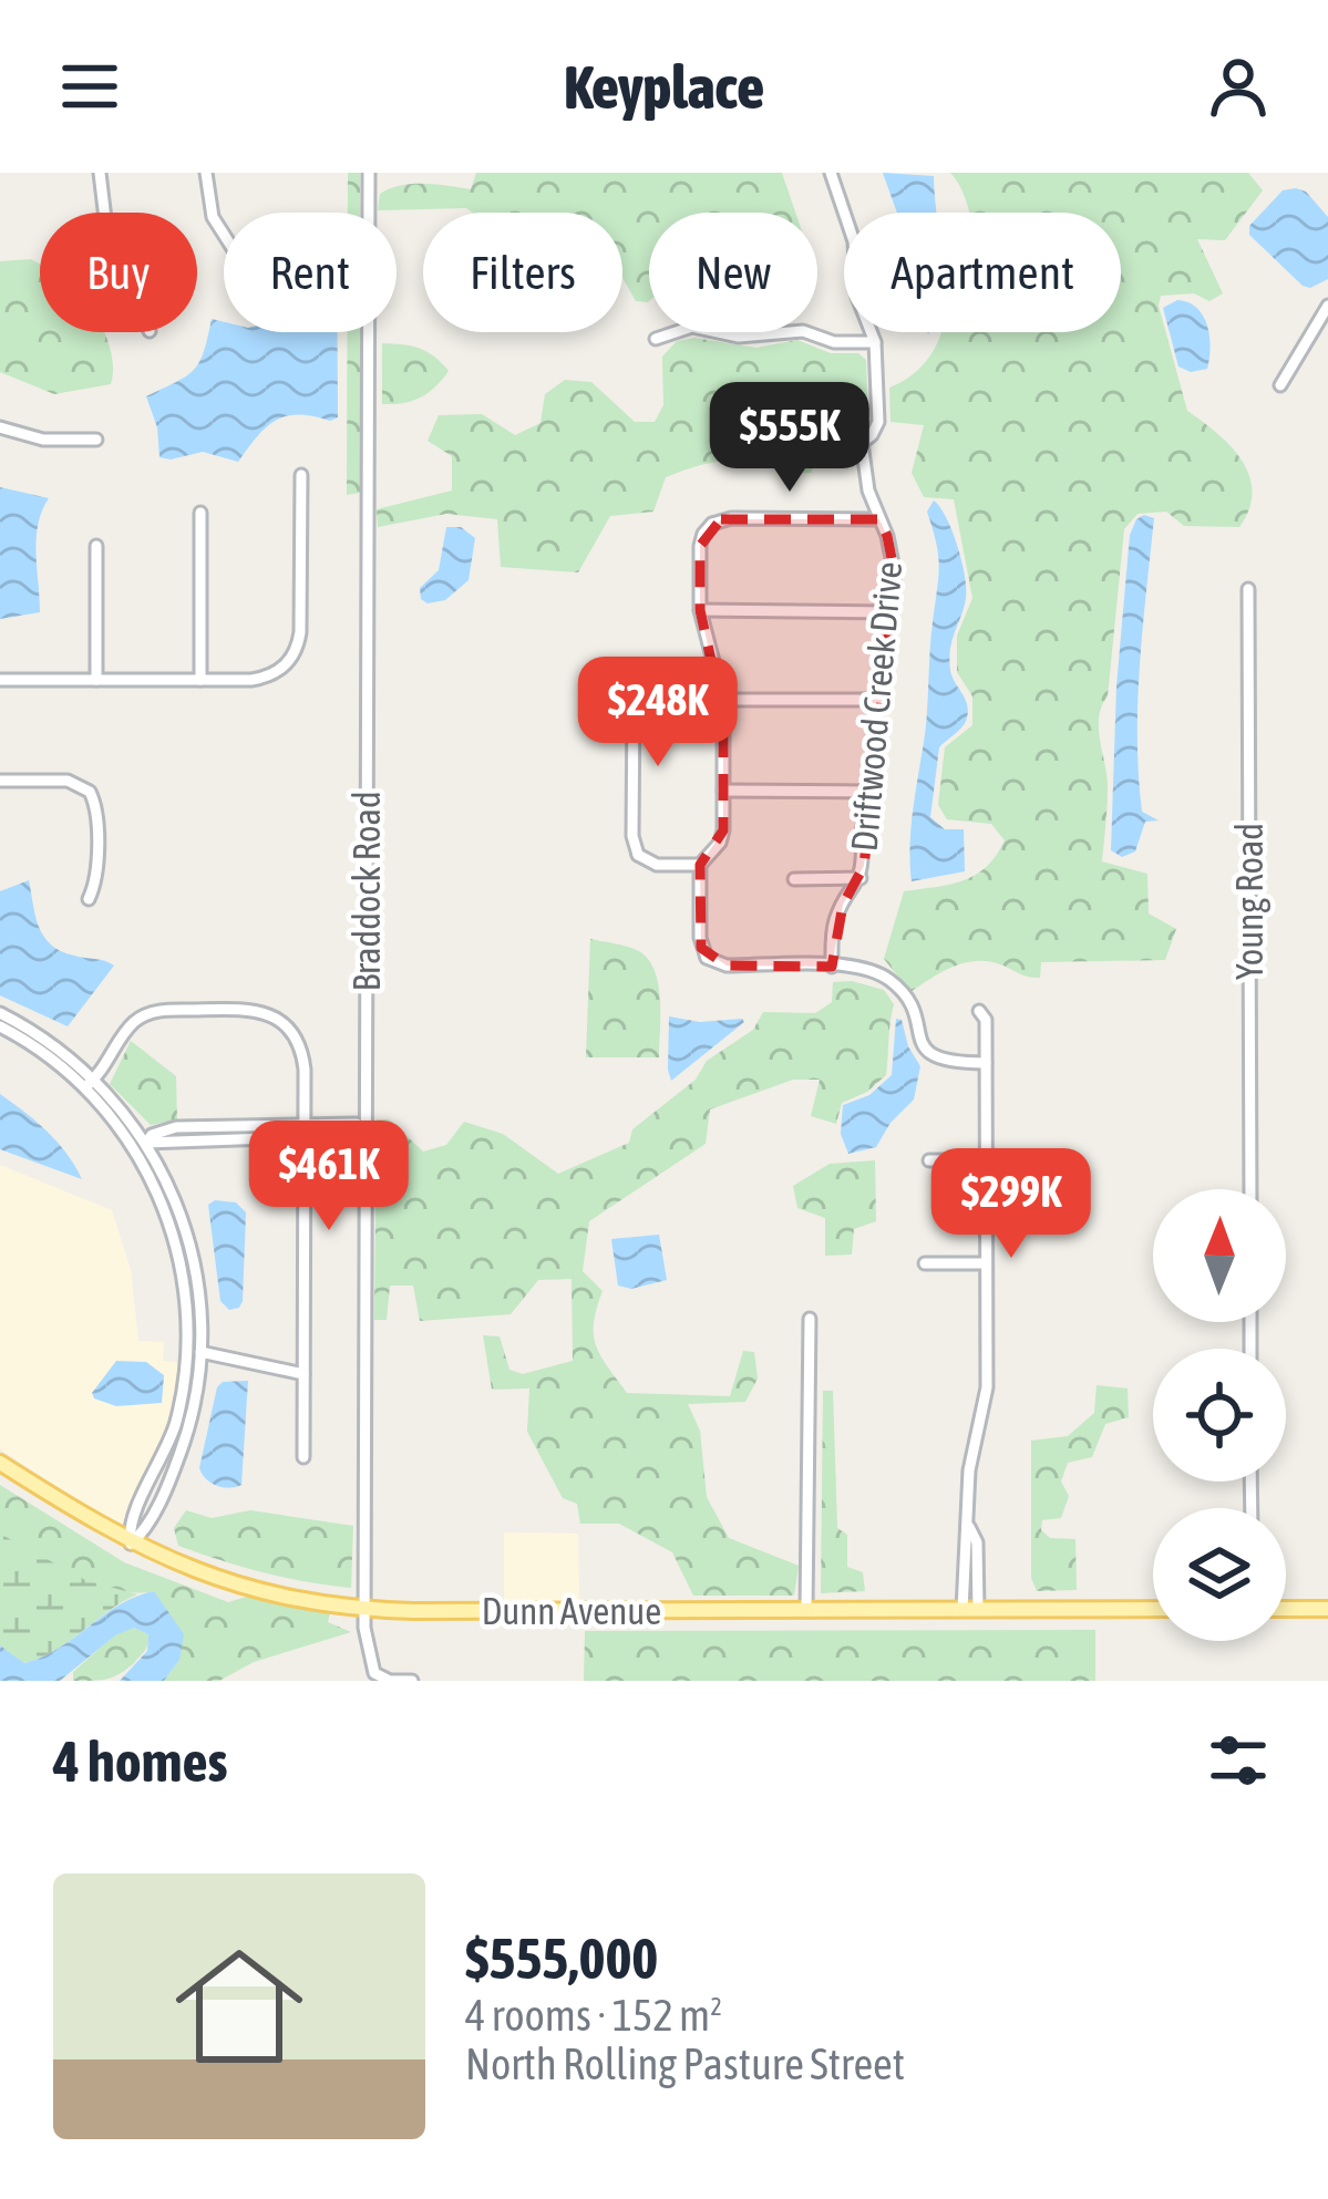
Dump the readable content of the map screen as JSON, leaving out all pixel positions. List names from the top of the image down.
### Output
{
  "streets": {
    "main road": ["Dunn Avenue"],
    "street": ["Driftwood Creek Drive", "Braddock Road", "Young Road"]
  },
  "crossings": [
    ["Braddock Road", "Dunn Avenue"]
  ],
  "north": "top",
  "page": {
    "header": "Keyplace",
    "chip": [
      "Buy",
      "Rent",
      "Filters",
      "New",
      "Apartment"
    ],
    "price": [
      "$555K",
      "$248K",
      "$461K",
      "$299K"
    ],
    "heading": "4 homes",
    "list": [
      {
        "name": "$555,000",
        "note": "4 rooms · 152 m² · North Rolling Pasture Street"
      }
    ]
  }
}
